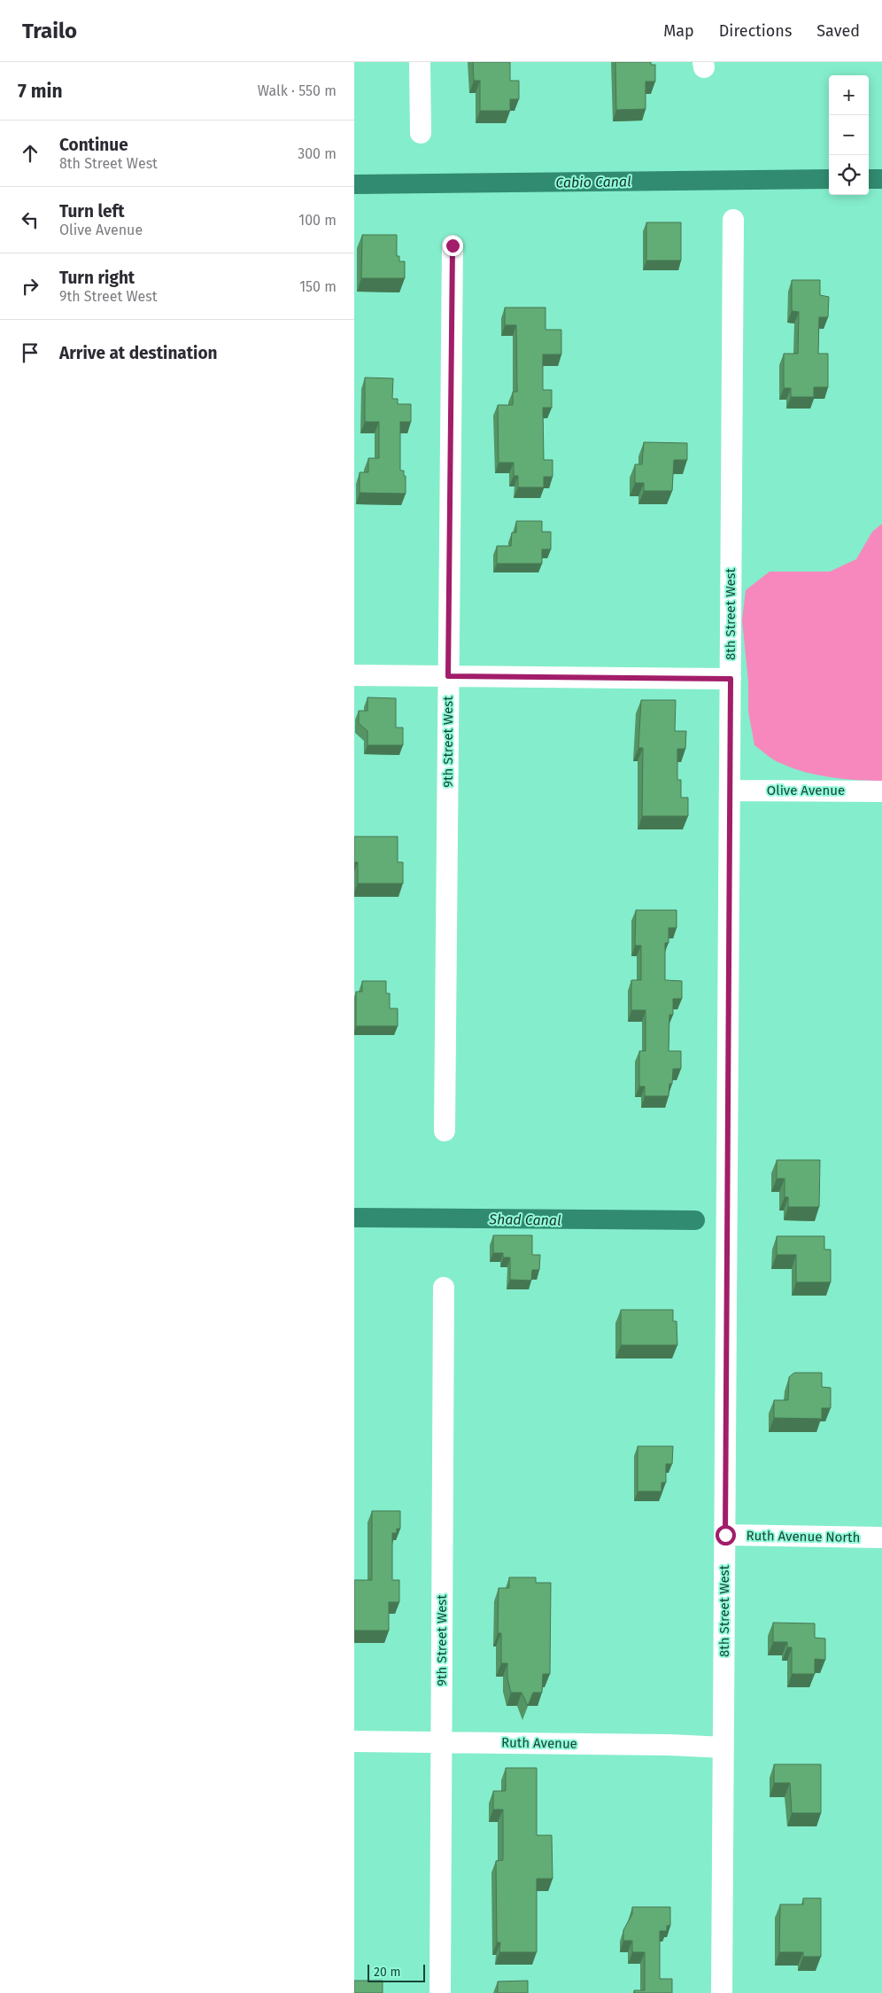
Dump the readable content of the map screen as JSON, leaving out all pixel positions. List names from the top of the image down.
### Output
{
  "streets": {
    "street": [
      "8th Street West",
      "9th Street West",
      "Olive Avenue",
      "Ruth Avenue North",
      "Ruth Avenue"
    ]
  },
  "crossings": [
    ["8th Street West", "Olive Avenue"],
    ["8th Street West", "Ruth Avenue North"],
    ["8th Street West", "Ruth Avenue"],
    ["9th Street West", "Ruth Avenue"]
  ],
  "water": ["Cabio Canal", "Shad Canal"],
  "scale_bar": "20 m",
  "page": {
    "header": "Trailo",
    "nav": ["Map", "Directions", "Saved"],
    "heading": ["7 min", "Walk · 550 m"],
    "map_buttons": ["+", "−"],
    "list": [
      ["Continue", "8th Street West", "300 m"],
      ["Turn left", "Olive Avenue", "100 m"],
      ["Turn right", "9th Street West", "150 m"],
      "Arrive at destination"
    ],
    "scale": "20 m"
  }
}
